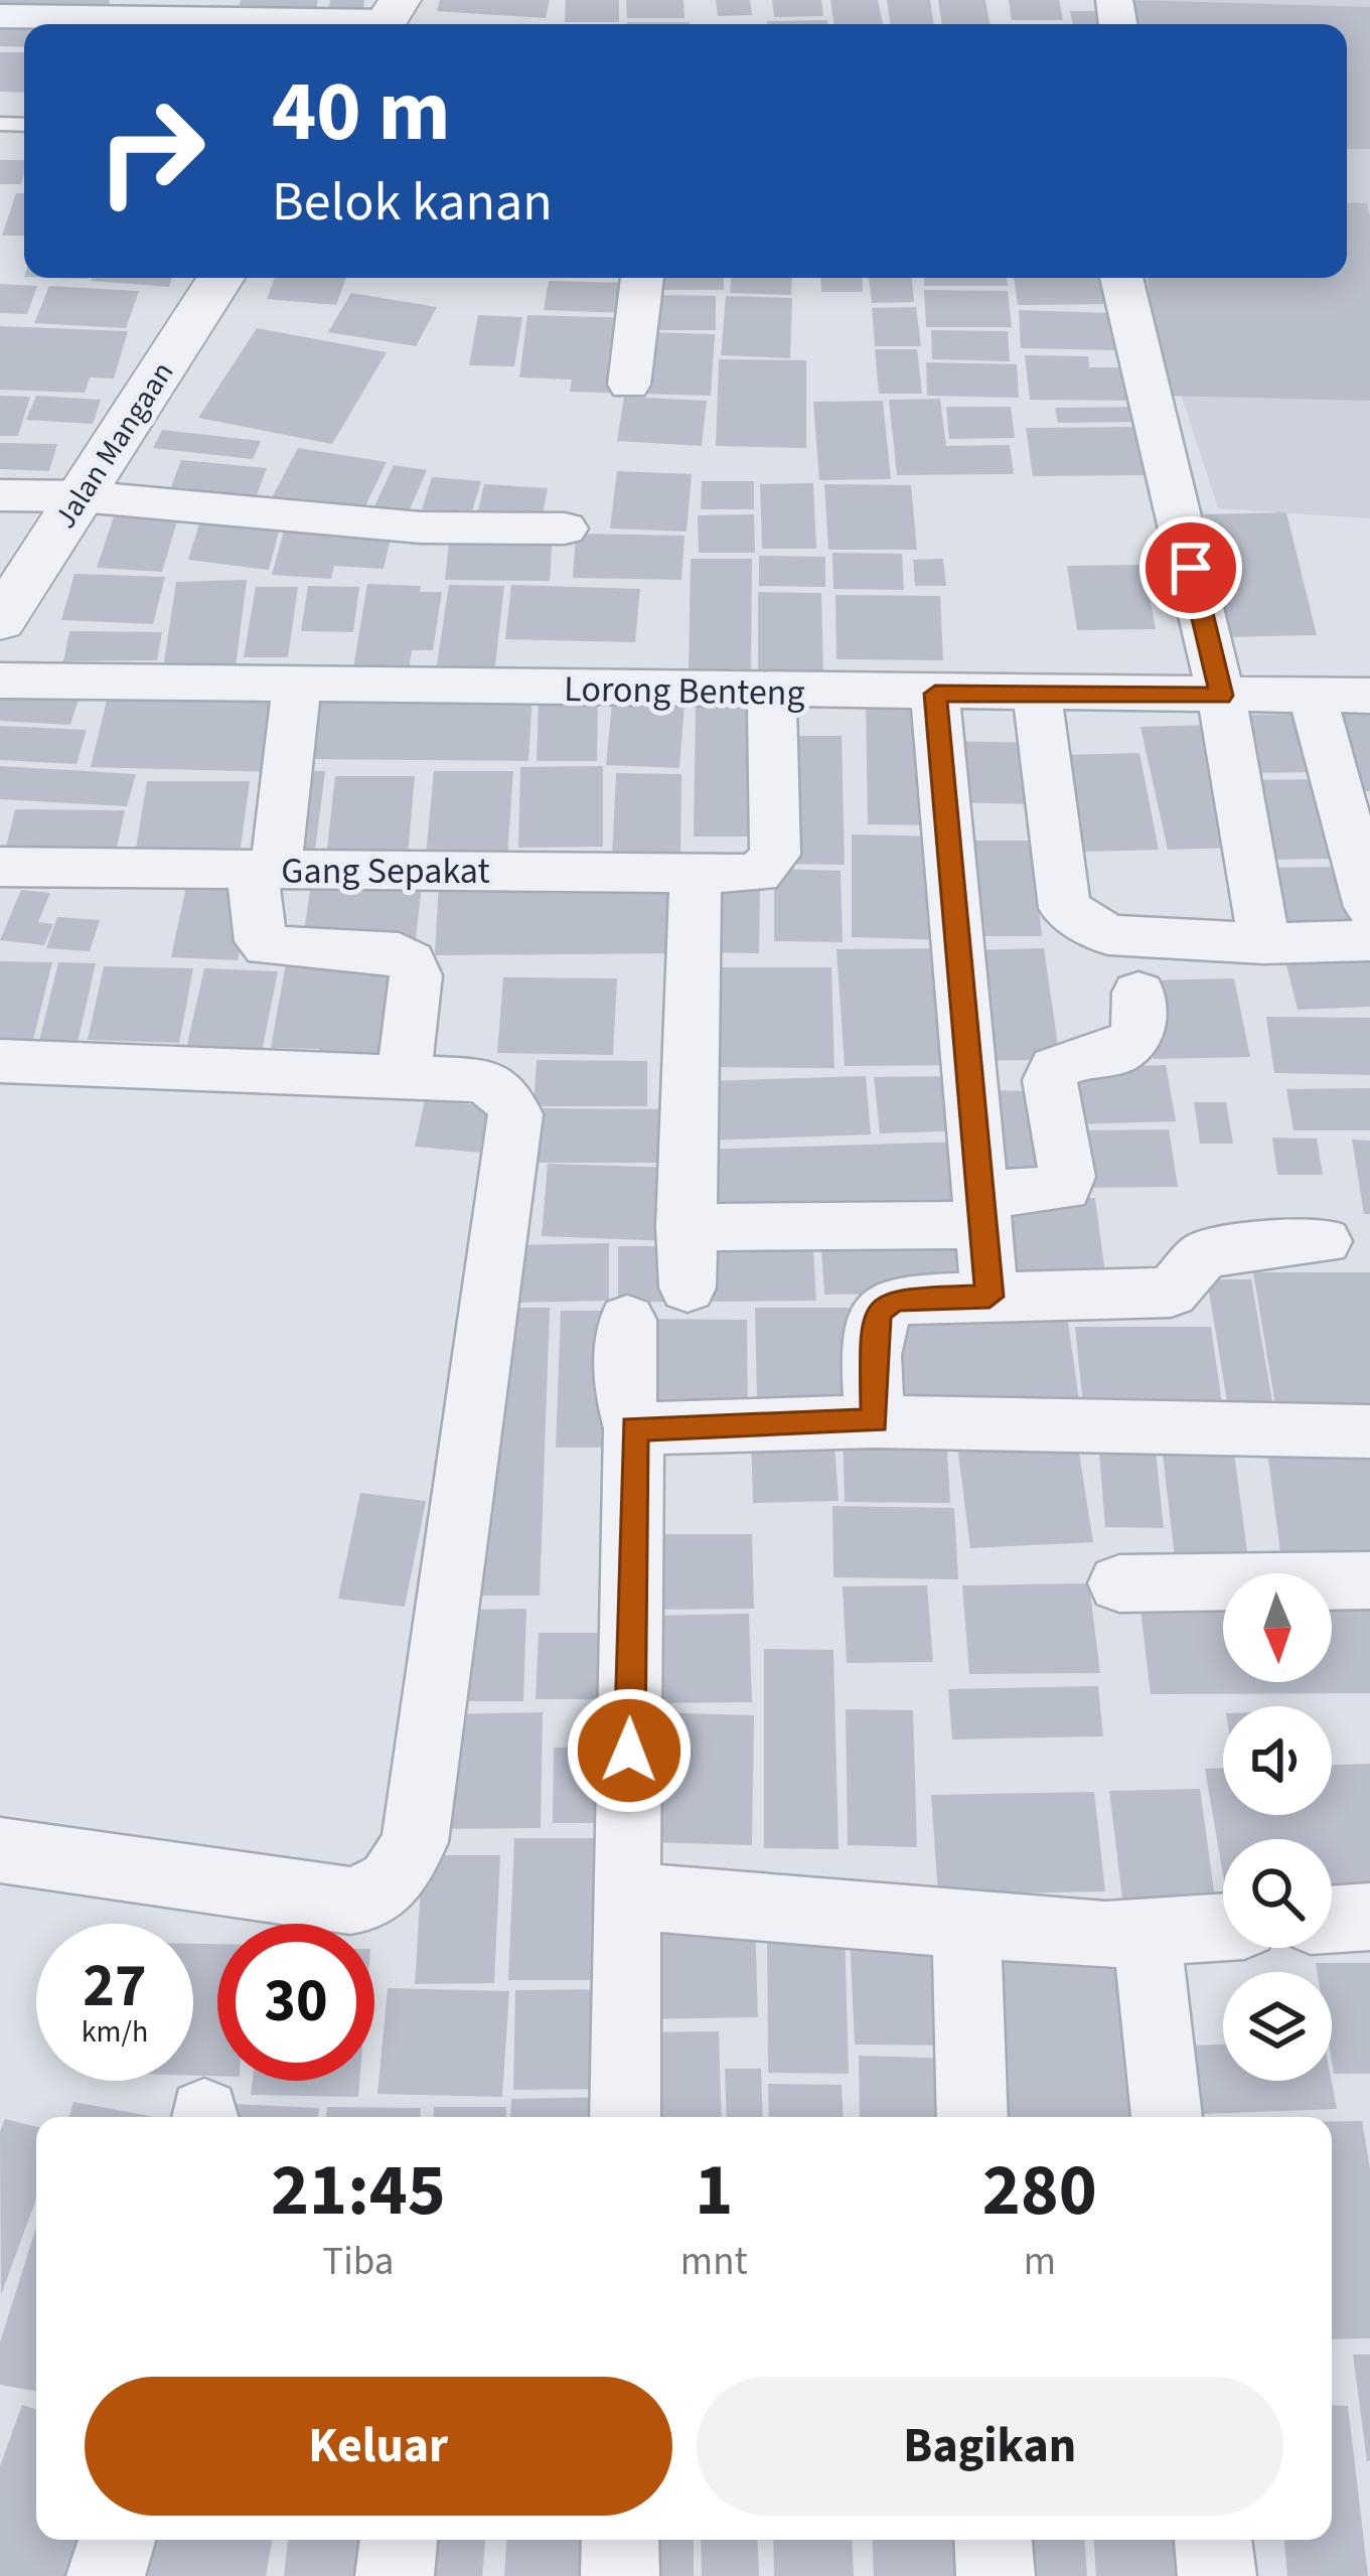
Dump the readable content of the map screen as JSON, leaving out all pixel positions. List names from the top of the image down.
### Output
{
  "streets": {
    "street": ["Jalan Mangaan", "Lorong Benteng", "Gang Sepakat"]
  },
  "crossings": [
    ["Lorong Benteng", "Gang Sepakat"]
  ],
  "north": "bottom",
  "page": {
    "turn": ["40 m", "Belok kanan"],
    "speed": "27 km/h",
    "limit": "30",
    "eta": [
      "21:45",
      "Tiba",
      "1",
      "mnt",
      "280",
      "m"
    ],
    "buttons": ["Keluar", "Bagikan"]
  }
}
